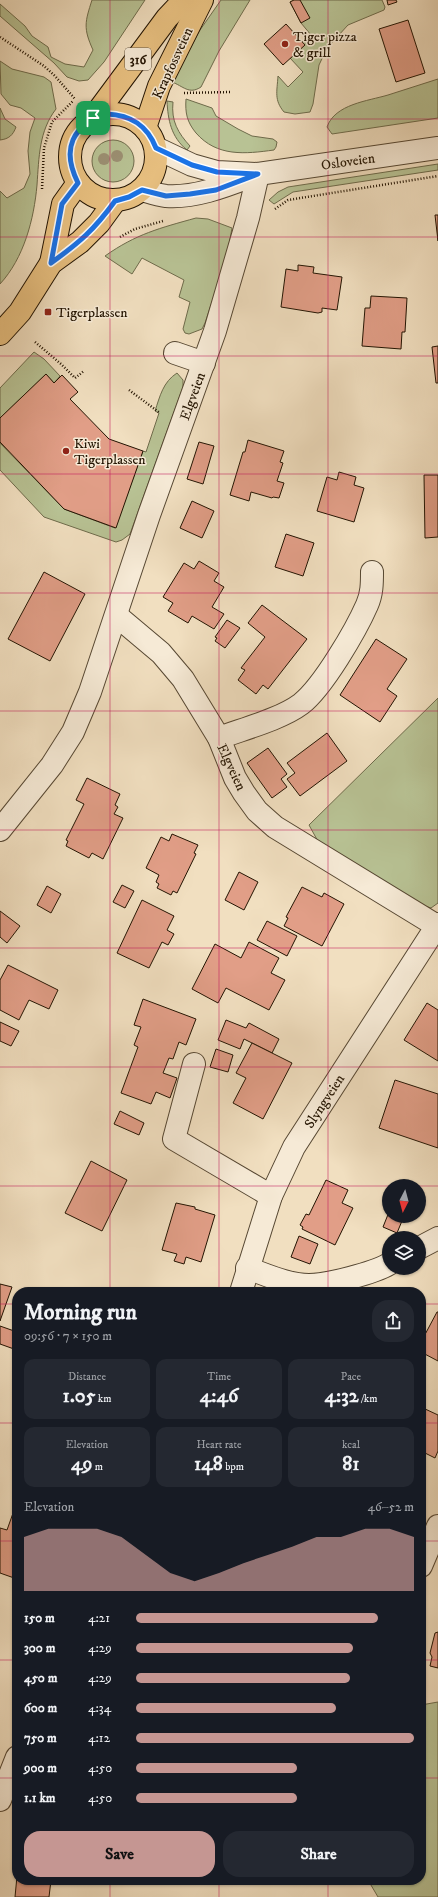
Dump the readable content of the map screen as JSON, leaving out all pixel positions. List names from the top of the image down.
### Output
{
  "streets": {
    "main road": ["316", "Krapfossveien"],
    "street": ["Osloveien", "Elgveien", "Slyngveien"]
  },
  "crossings": [
    ["316", "Krapfossveien"],
    ["316", "Osloveien"],
    ["Krapfossveien", "Osloveien"],
    ["Osloveien", "Elgveien"],
    ["Elgveien", "Slyngveien"]
  ],
  "places": {
    "other": ["Tiger pizza & grill", "Kiwi Tigerplassen"],
    "transit": ["Tigerplassen"]
  },
  "north": "bottom",
  "page": {
    "heading": ["Morning run", "09:56 · 7 × 150 m"],
    "stats": [
      ["Distance", "1.05 km"],
      ["Time", "4:46"],
      ["Pace", "4:32 /km"],
      ["Elevation", "49 m"],
      ["Heart rate", "148 bpm"],
      ["kcal", "81"]
    ],
    "chart": ["Elevation", "46–52 m"],
    "list": [
      {
        "name": "150 m",
        "note": "4:21"
      },
      {
        "name": "300 m",
        "note": "4:29"
      },
      {
        "name": "450 m",
        "note": "4:29"
      },
      {
        "name": "600 m",
        "note": "4:34"
      },
      {
        "name": "750 m",
        "note": "4:12"
      },
      {
        "name": "900 m",
        "note": "4:50"
      },
      {
        "name": "1.1 km",
        "note": "4:50"
      }
    ],
    "buttons": ["Save", "Share"]
  }
}
